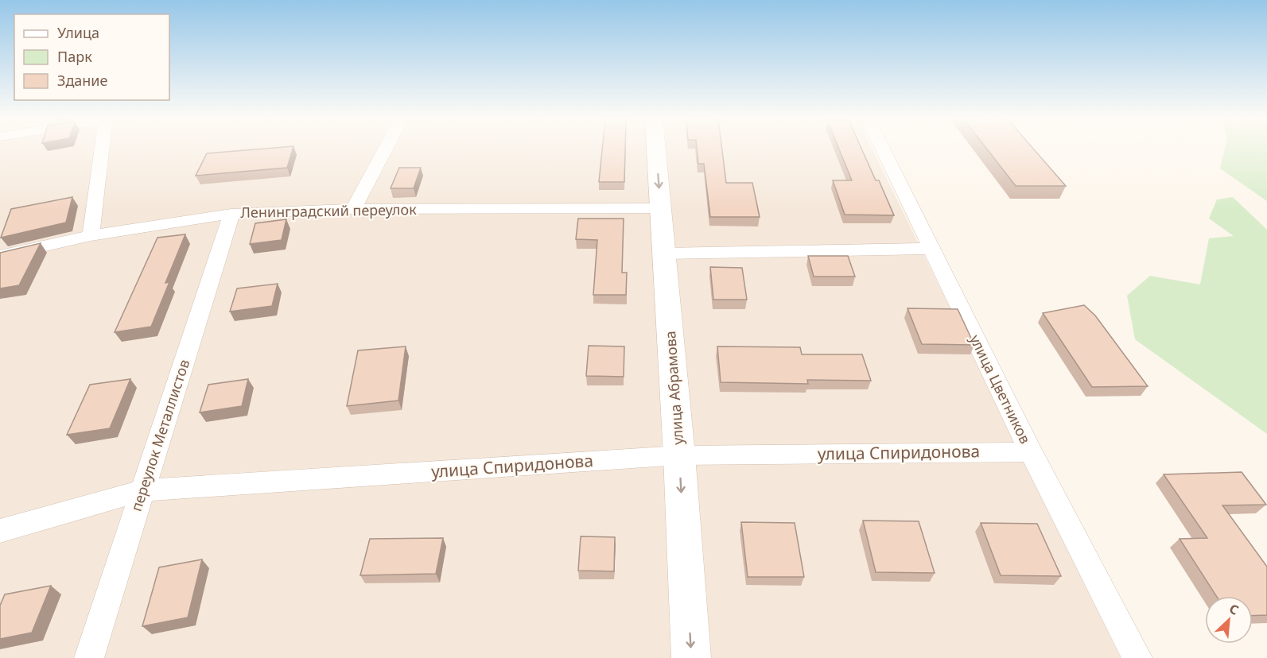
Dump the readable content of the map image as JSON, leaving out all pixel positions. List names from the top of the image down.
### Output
{
  "streets": {
    "street": [
      "Ленинградский переулок",
      "улица Абрамова",
      "улица Цветников",
      "переулок Металлистов",
      "улица Спиридонова"
    ]
  },
  "crossings": [
    ["Ленинградский переулок", "улица Абрамова"],
    ["Ленинградский переулок", "переулок Металлистов"],
    ["улица Абрамова", "улица Спиридонова"],
    ["улица Цветников", "улица Спиридонова"],
    ["переулок Металлистов", "улица Спиридонова"]
  ],
  "one_way": ["улица Абрамова"],
  "legend": ["Улица", "Парк", "Здание"],
  "north": "top right"
}
